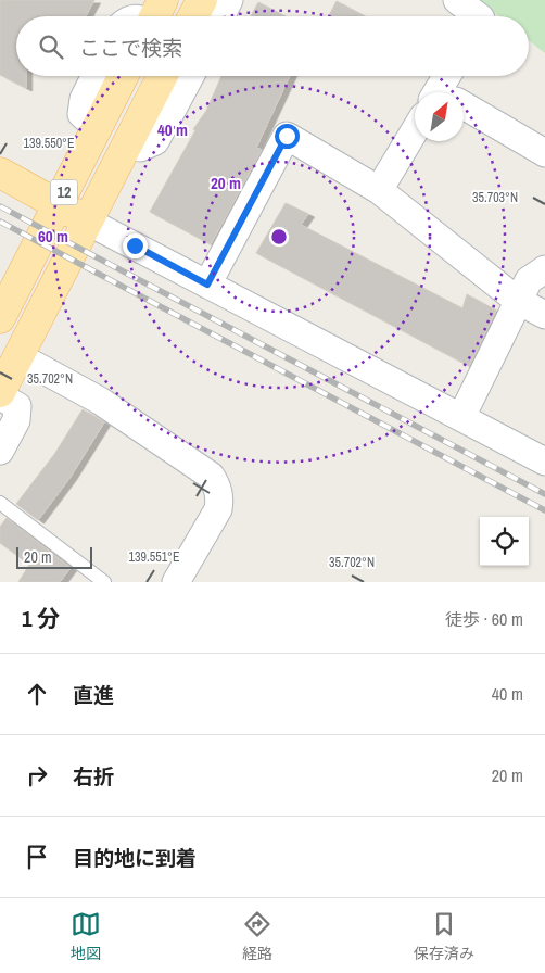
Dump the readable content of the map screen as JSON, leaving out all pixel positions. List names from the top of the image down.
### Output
{
  "streets": {
    "main road": ["12"]
  },
  "scale_bar": "20 m",
  "north": "top right",
  "page": {
    "search": "ここで検索",
    "scale": "20 m",
    "heading": ["1 分", "徒歩 · 60 m"],
    "list": [
      ["直進", "40 m"],
      ["右折", "20 m"],
      "目的地に到着"
    ],
    "nav": ["地図", "経路", "保存済み"]
  },
  "coordinates": [
    "139.550°E",
    "35.703°N",
    "35.702°N",
    "139.551°E"
  ],
  "rings": ["40 m", "20 m", "60 m"]
}
